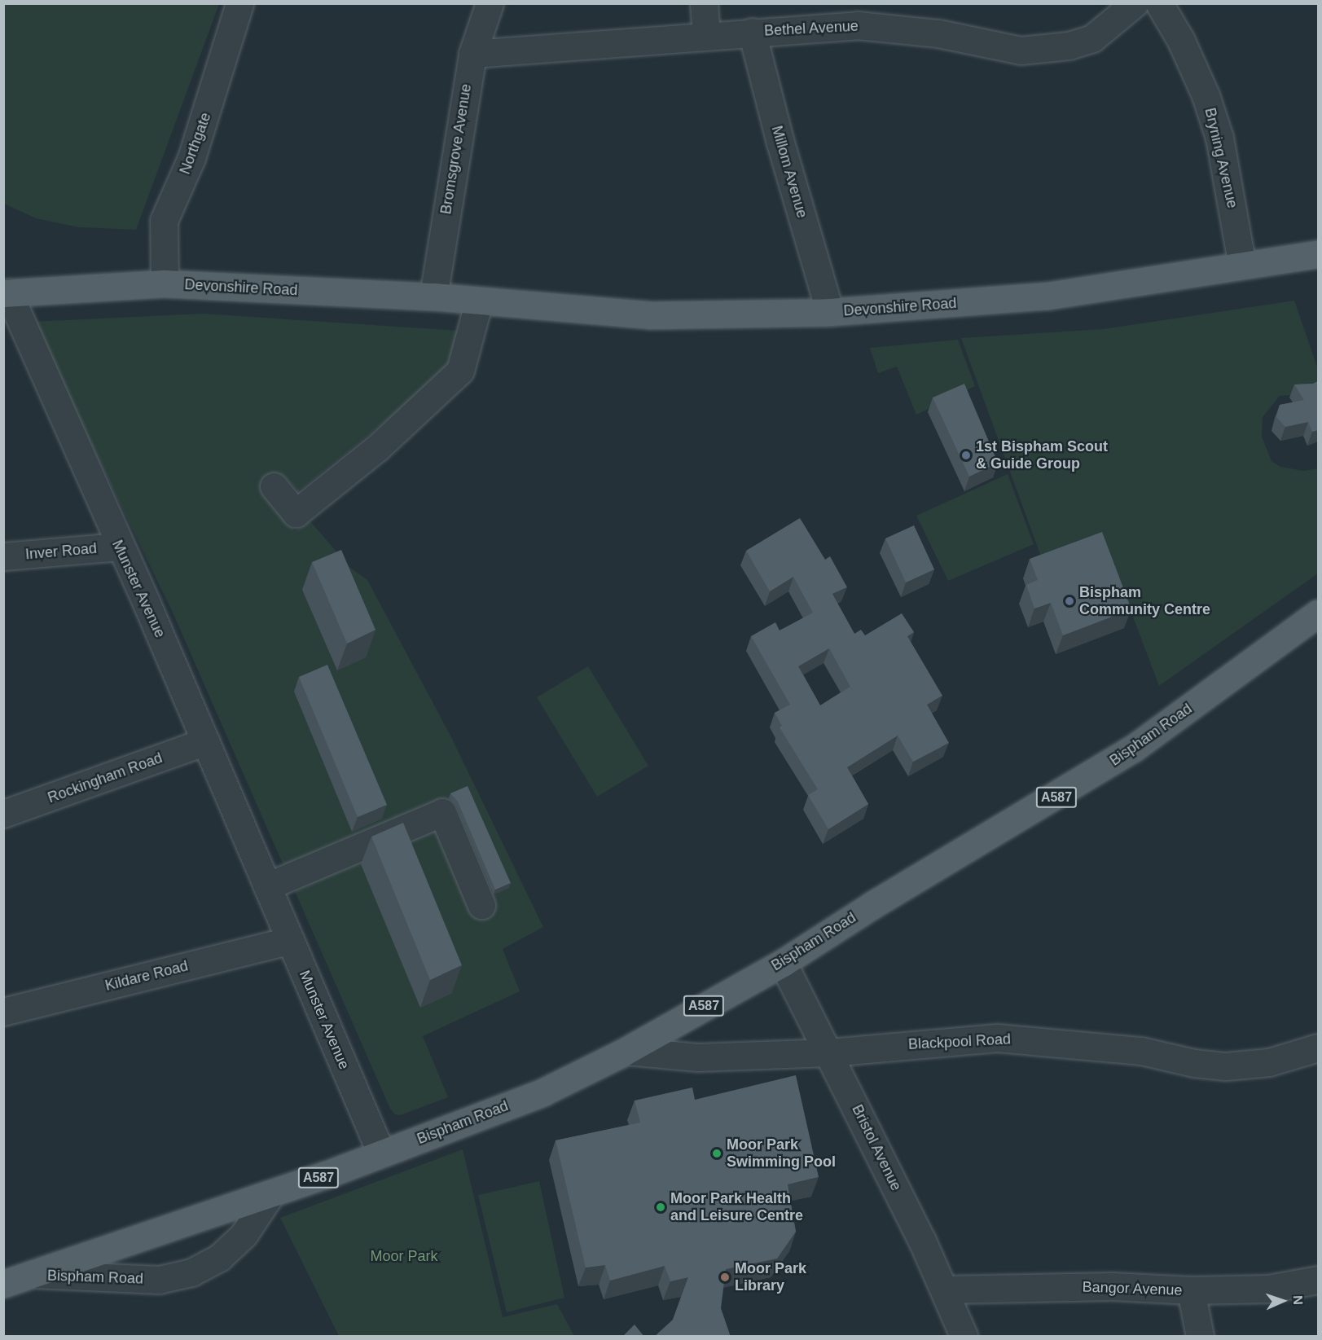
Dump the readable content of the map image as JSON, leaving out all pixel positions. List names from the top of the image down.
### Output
{
  "streets": {
    "main road": ["Devonshire Road", "Bispham Road", "A587"],
    "street": [
      "Bethel Avenue",
      "Northgate",
      "Bromsgrove Avenue",
      "Bryning Avenue",
      "Millom Avenue",
      "Inver Road",
      "Munster Avenue",
      "Rockingham Road",
      "Kildare Road",
      "Blackpool Road",
      "Bristol Avenue",
      "Bangor Avenue"
    ]
  },
  "crossings": [
    ["Bethel Avenue", "Bromsgrove Avenue"],
    ["Bethel Avenue", "Millom Avenue"],
    ["Northgate", "Devonshire Road"],
    ["Bromsgrove Avenue", "Devonshire Road"],
    ["Bryning Avenue", "Devonshire Road"],
    ["Millom Avenue", "Devonshire Road"],
    ["Devonshire Road", "Munster Avenue"],
    ["Inver Road", "Munster Avenue"],
    ["Munster Avenue", "Bispham Road"],
    ["Munster Avenue", "Rockingham Road"],
    ["Munster Avenue", "Kildare Road"],
    ["Bispham Road", "Blackpool Road"],
    ["Bispham Road", "Bristol Avenue"],
    ["Blackpool Road", "Bristol Avenue"],
    ["Bristol Avenue", "Bangor Avenue"]
  ],
  "parks": ["Moor Park"],
  "places": [
    "1st Bispham Scout & Guide Group",
    "Bispham Community Centre",
    "Moor Park Swimming Pool",
    "Moor Park Health and Leisure Centre",
    "Moor Park Library"
  ],
  "north": "right"
}
